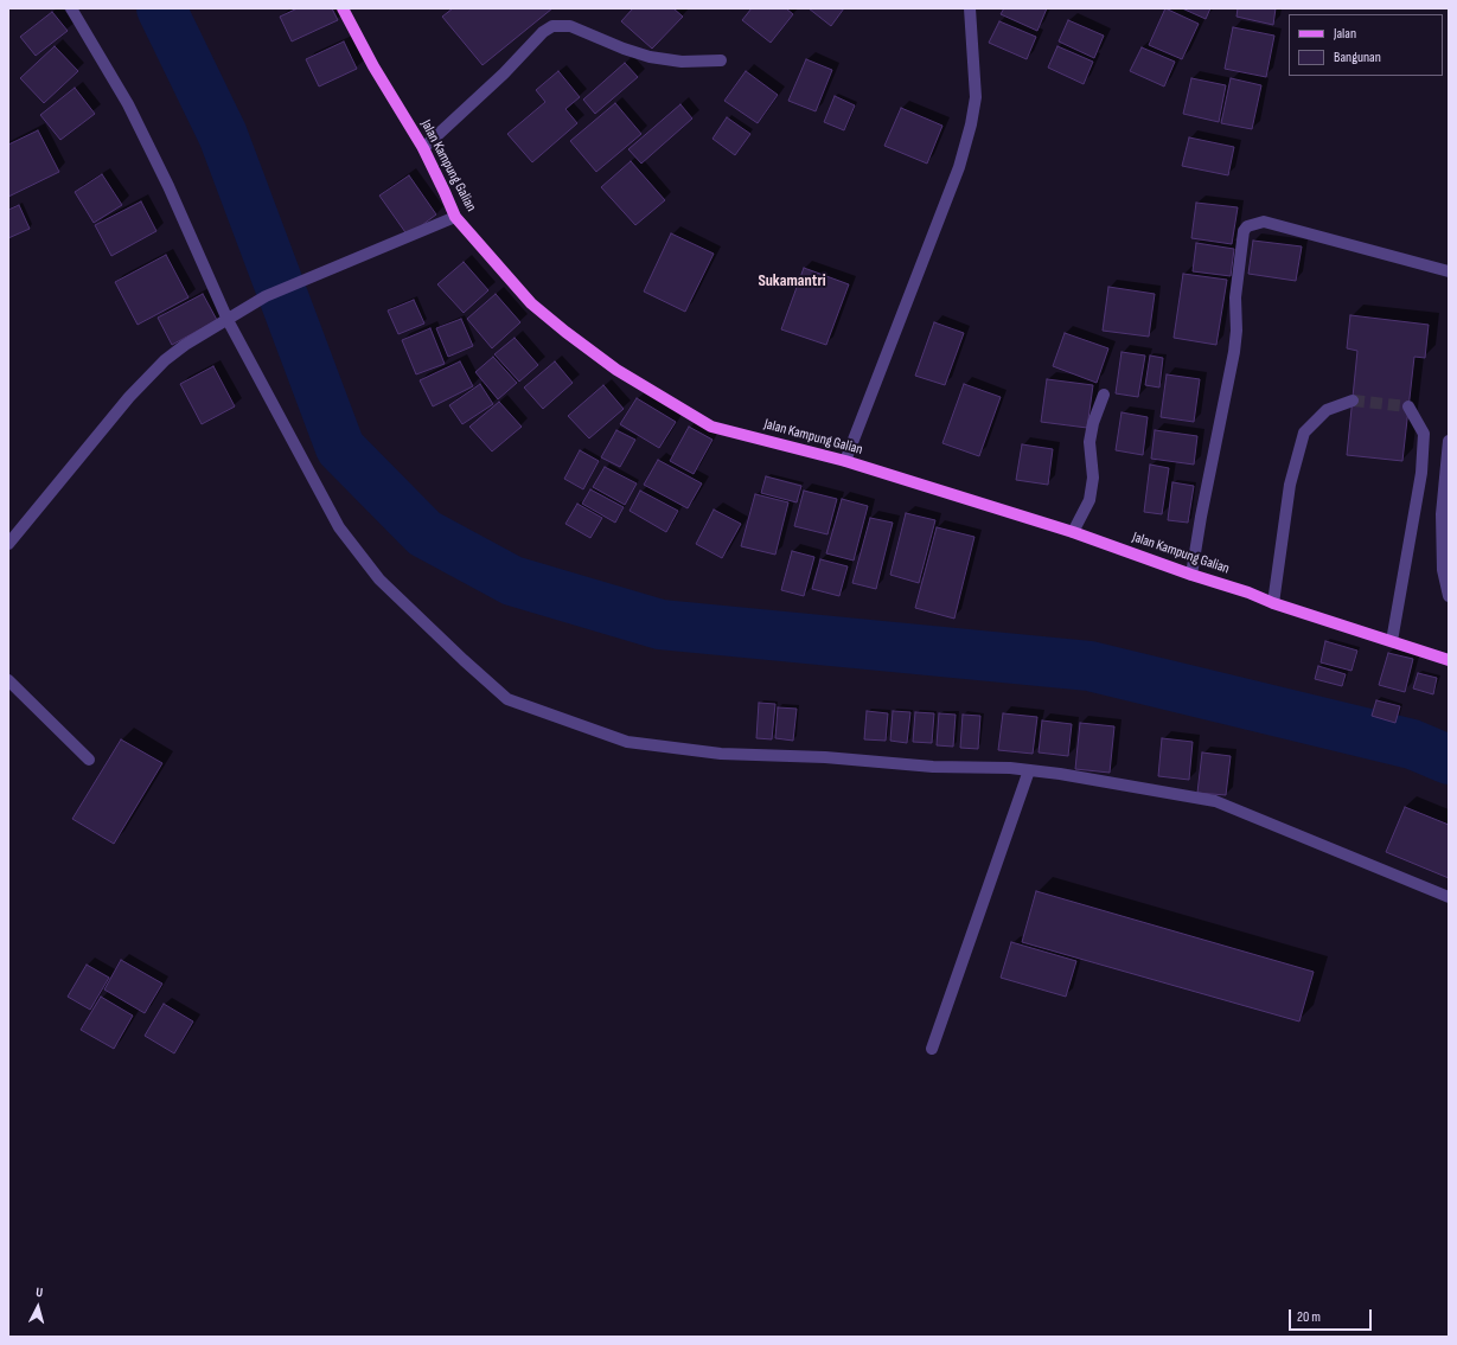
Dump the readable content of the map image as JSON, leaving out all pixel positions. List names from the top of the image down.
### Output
{
  "streets": {
    "main road": ["Jalan Kampung Galian"]
  },
  "districts": ["Sukamantri"],
  "legend": ["Jalan", "Bangunan"],
  "scale_bar": "20 m",
  "north": "top"
}
